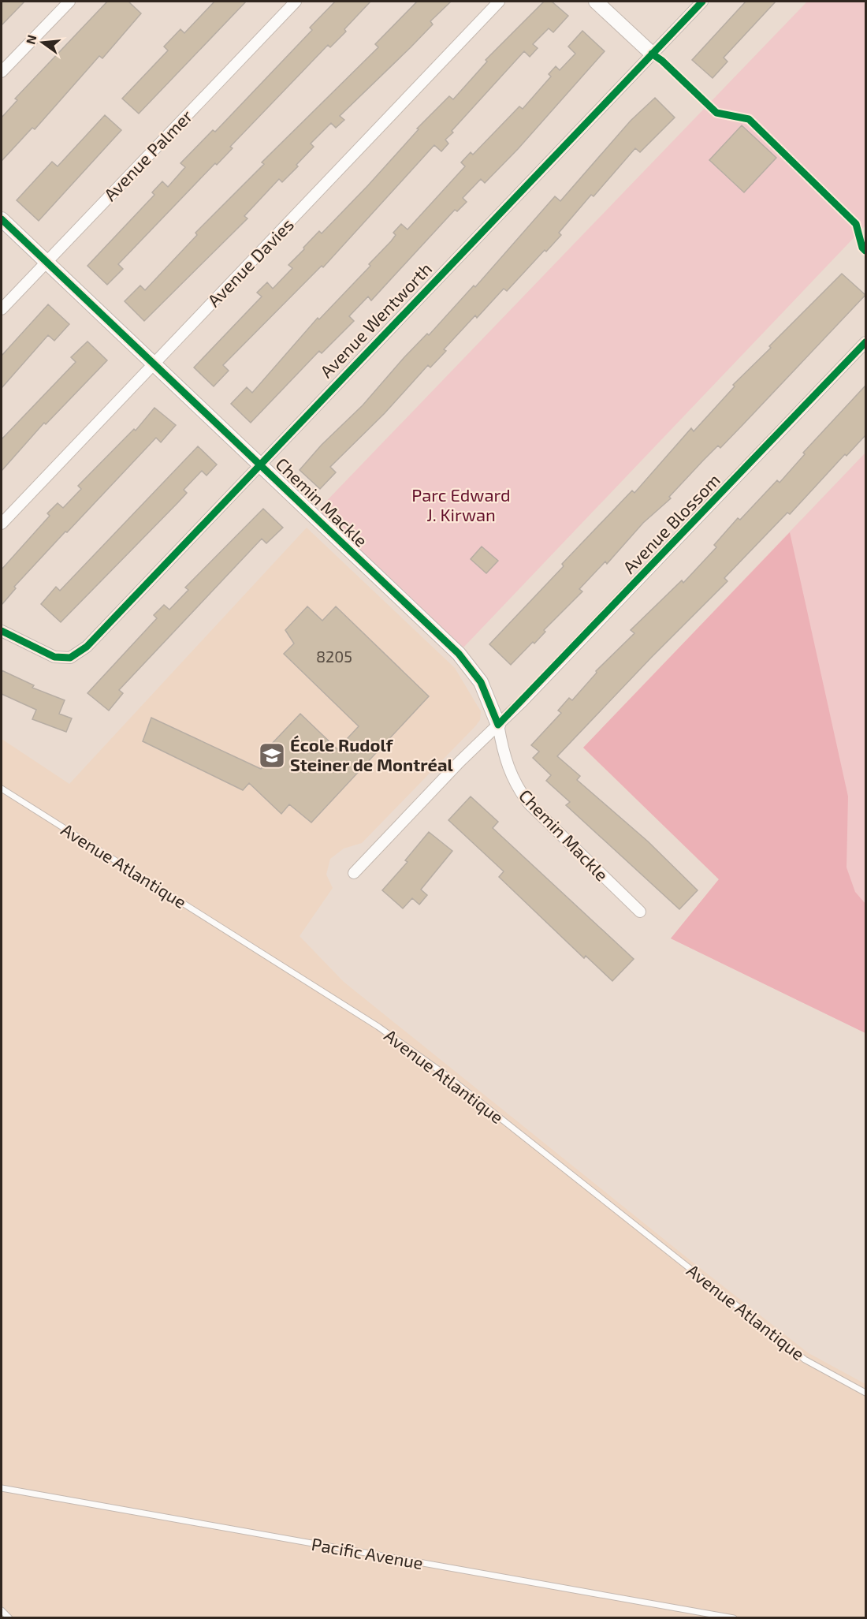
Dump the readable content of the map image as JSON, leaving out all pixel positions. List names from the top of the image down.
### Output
{
  "streets": {
    "street": [
      "Avenue Palmer",
      "Avenue Davies",
      "Avenue Wentworth",
      "Chemin Mackle",
      "Avenue Blossom"
    ],
    "lane": ["Avenue Atlantique", "Pacific Avenue"]
  },
  "crossings": [
    ["Avenue Palmer", "Chemin Mackle"],
    ["Avenue Davies", "Chemin Mackle"],
    ["Avenue Wentworth", "Chemin Mackle"],
    ["Chemin Mackle", "Avenue Blossom"]
  ],
  "parks": ["Parc Edward J. Kirwan"],
  "places": {
    "school or university": ["École Rudolf Steiner de Montréal"]
  },
  "house_numbers": ["8205"],
  "north": "left"
}
